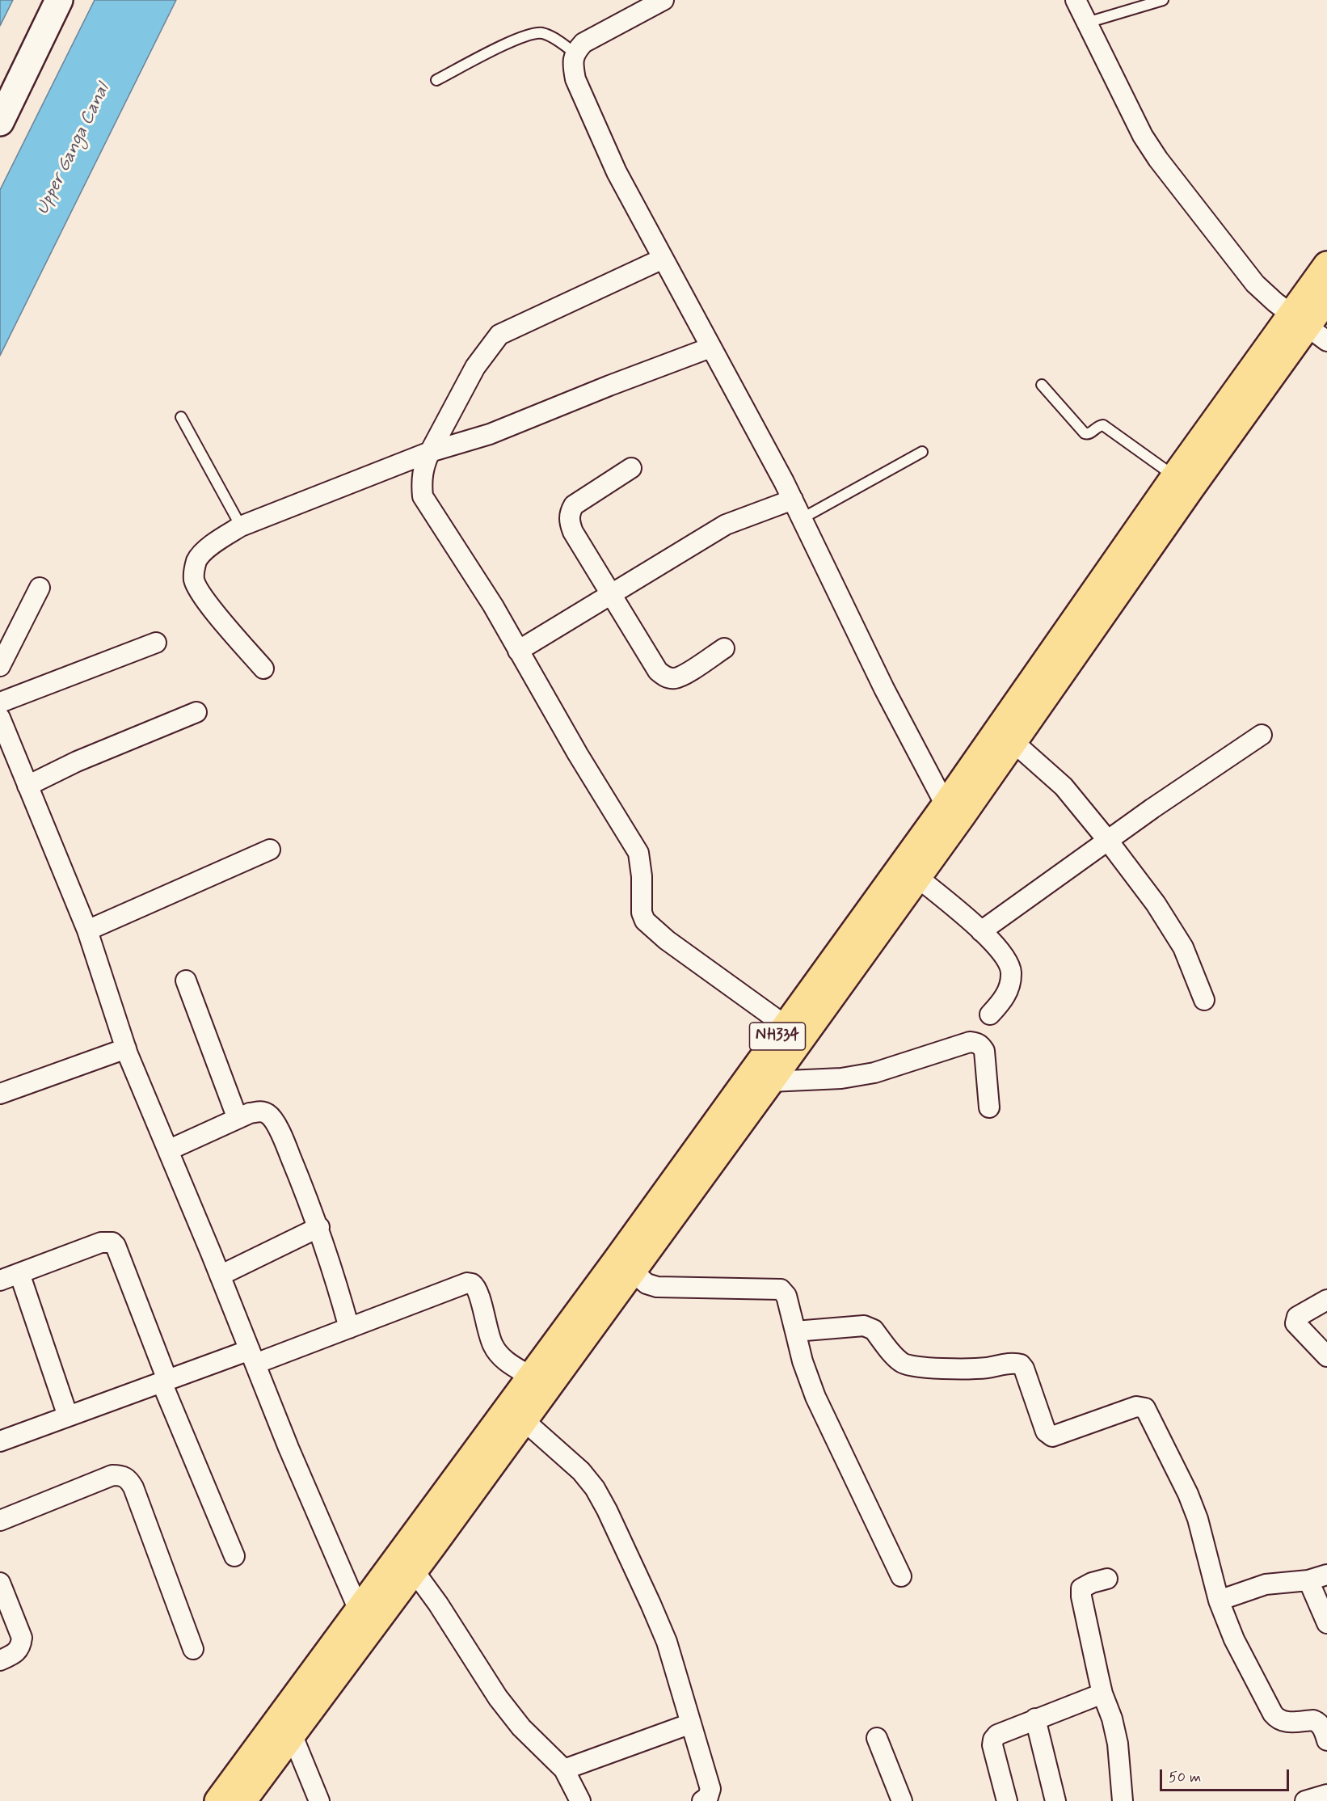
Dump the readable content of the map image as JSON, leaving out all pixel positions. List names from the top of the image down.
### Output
{
  "streets": {
    "highway": ["NH334"]
  },
  "water": ["Upper Ganga Canal"],
  "scale_bar": "50 m"
}
